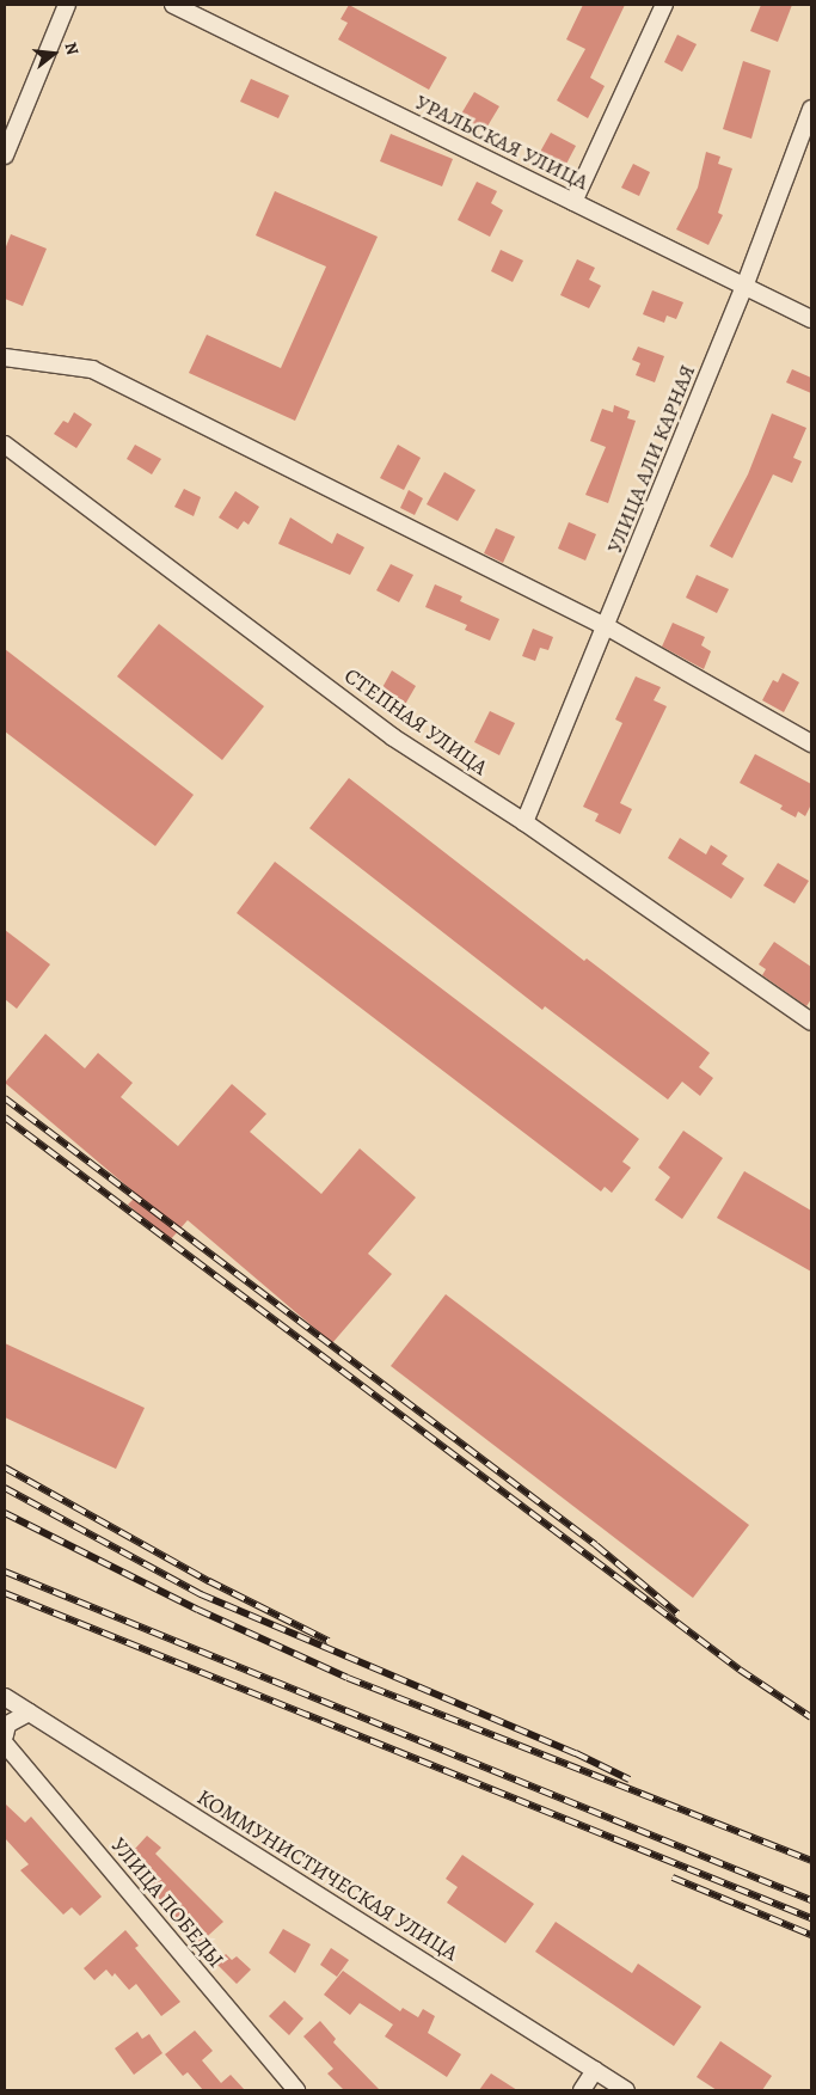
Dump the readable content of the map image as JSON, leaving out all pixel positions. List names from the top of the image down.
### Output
{
  "streets": {
    "street": [
      "УРАЛЬСКАЯ УЛИЦА",
      "УЛИЦА АЛИ КАРНАЯ",
      "СТЕПНАЯ УЛИЦА",
      "КОММУНИСТИЧЕСКАЯ УЛИЦА",
      "УЛИЦА ПОБЕДЫ"
    ]
  },
  "crossings": [
    ["УРАЛЬСКАЯ УЛИЦА", "УЛИЦА АЛИ КАРНАЯ"],
    ["УЛИЦА АЛИ КАРНАЯ", "СТЕПНАЯ УЛИЦА"]
  ],
  "north": "right"
}
